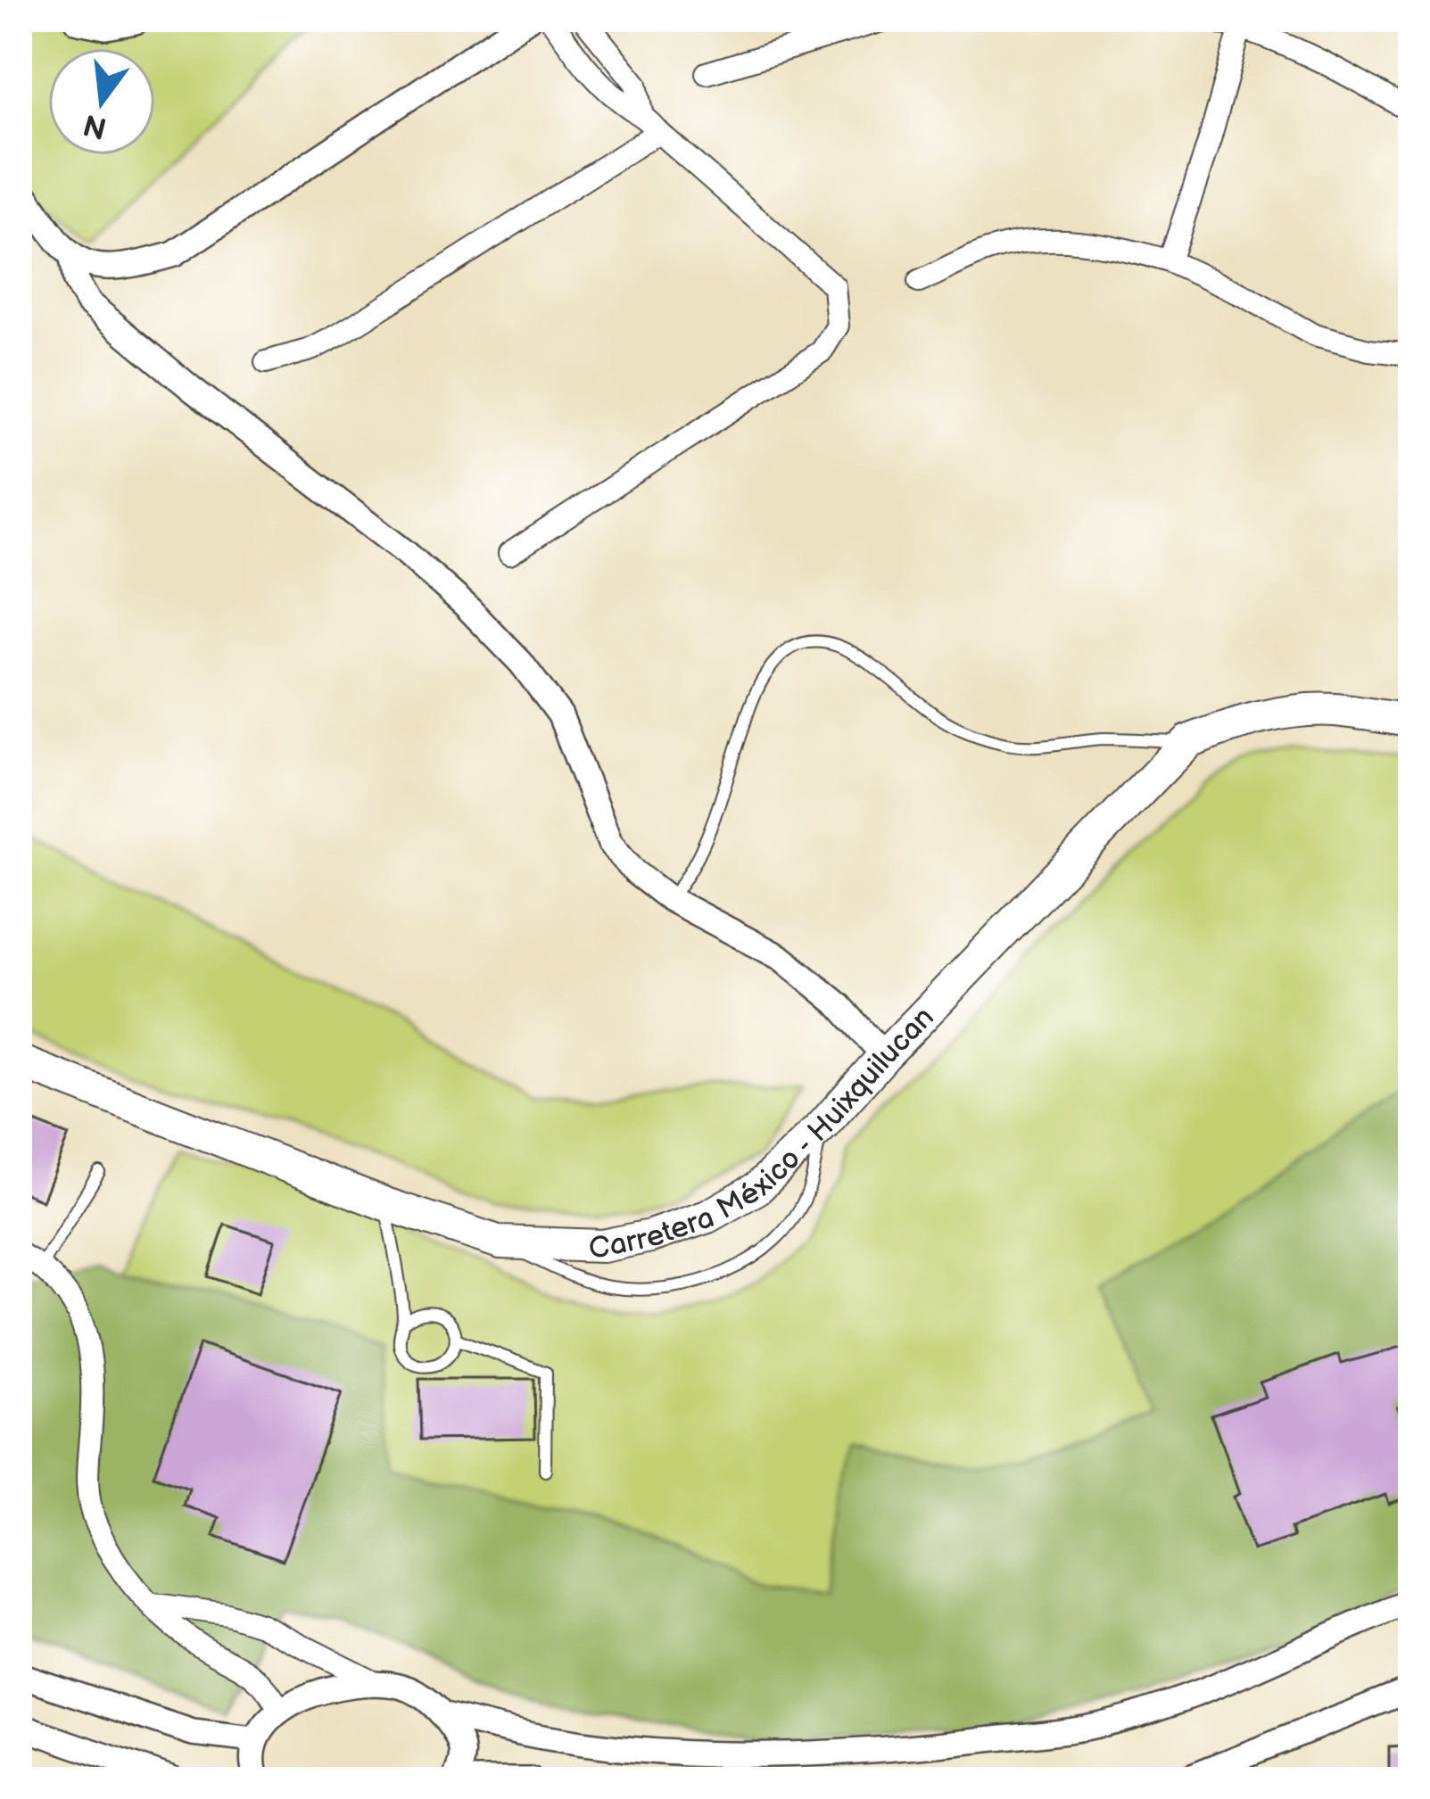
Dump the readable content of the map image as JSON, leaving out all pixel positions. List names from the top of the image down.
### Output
{
  "streets": {
    "main road": ["Carretera México - Huixquilucan"]
  },
  "north": "bottom"
}
